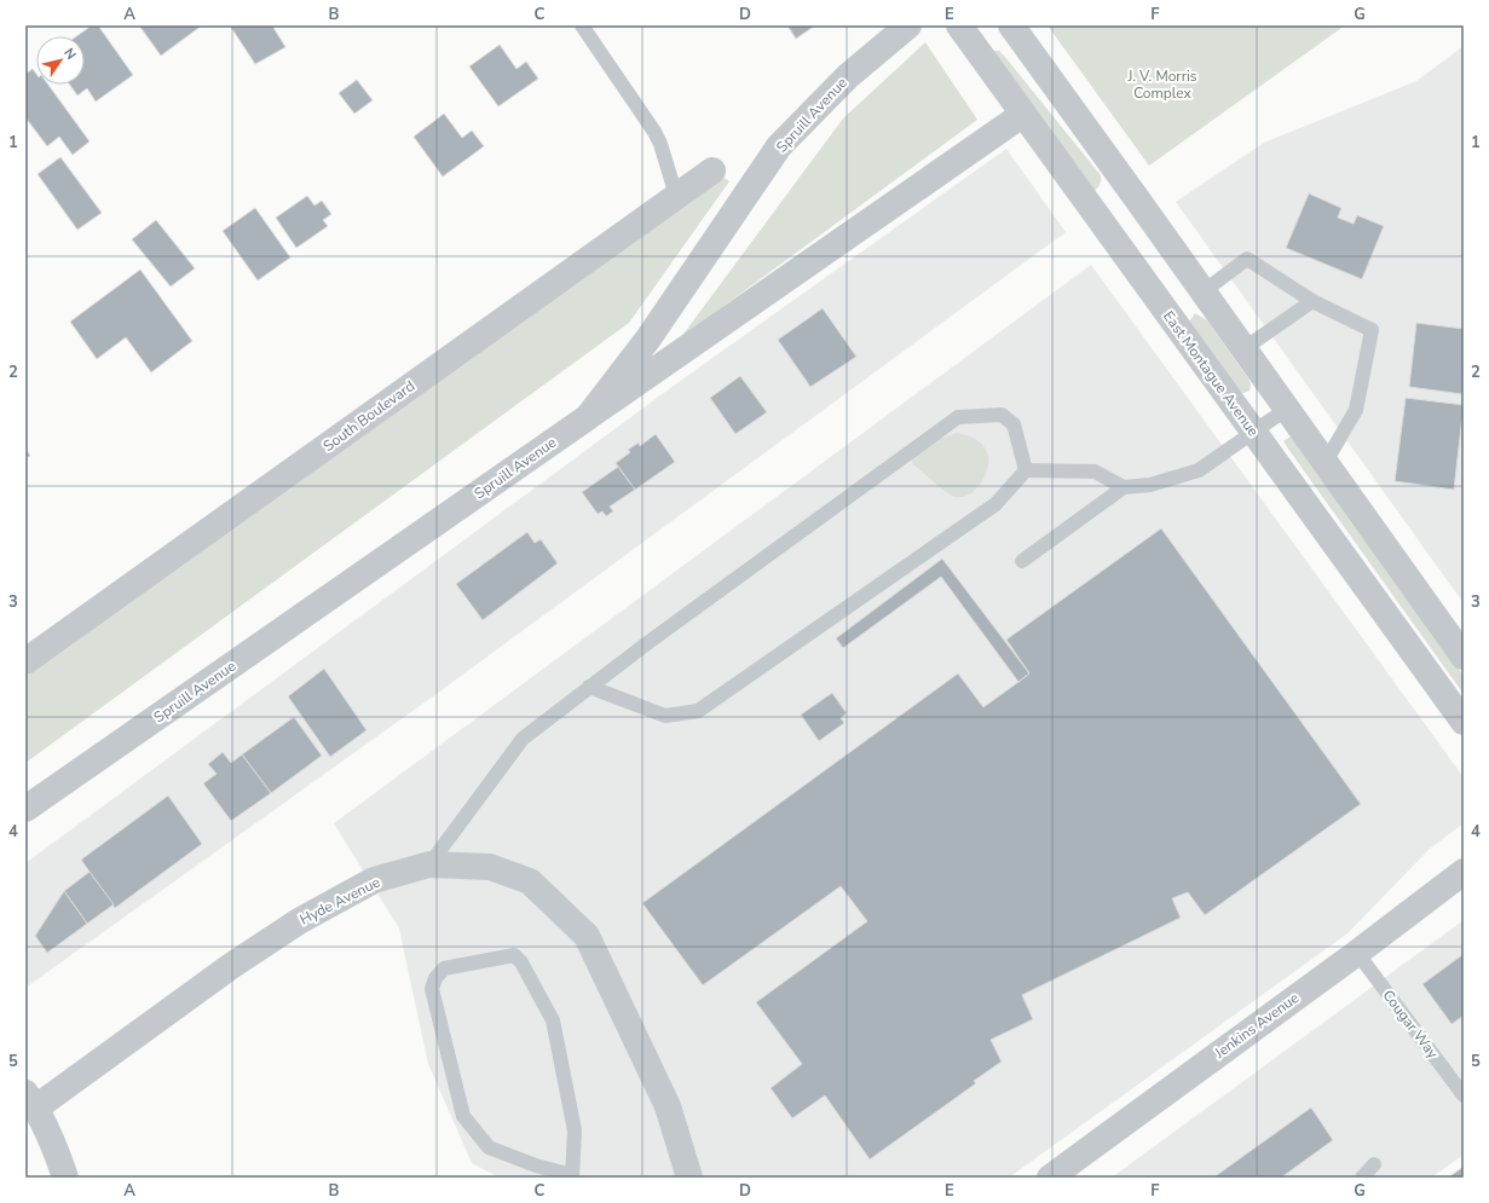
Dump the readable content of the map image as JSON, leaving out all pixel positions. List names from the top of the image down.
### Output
{
  "streets": {
    "street": [
      "Spruill Avenue",
      "East Montague Avenue",
      "South Boulevard",
      "Hyde Avenue",
      "Jenkins Avenue"
    ],
    "lane": ["Cougar Way"]
  },
  "crossings": [
    ["Cougar Way", "Jenkins Avenue"]
  ],
  "parks": ["J. V. Morris Complex"],
  "north": "top right",
  "grid": {
    "columns": [
      "A",
      "B",
      "C",
      "D",
      "E",
      "F",
      "G"
    ],
    "rows": [
      "1",
      "2",
      "3",
      "4",
      "5"
    ]
  }
}
